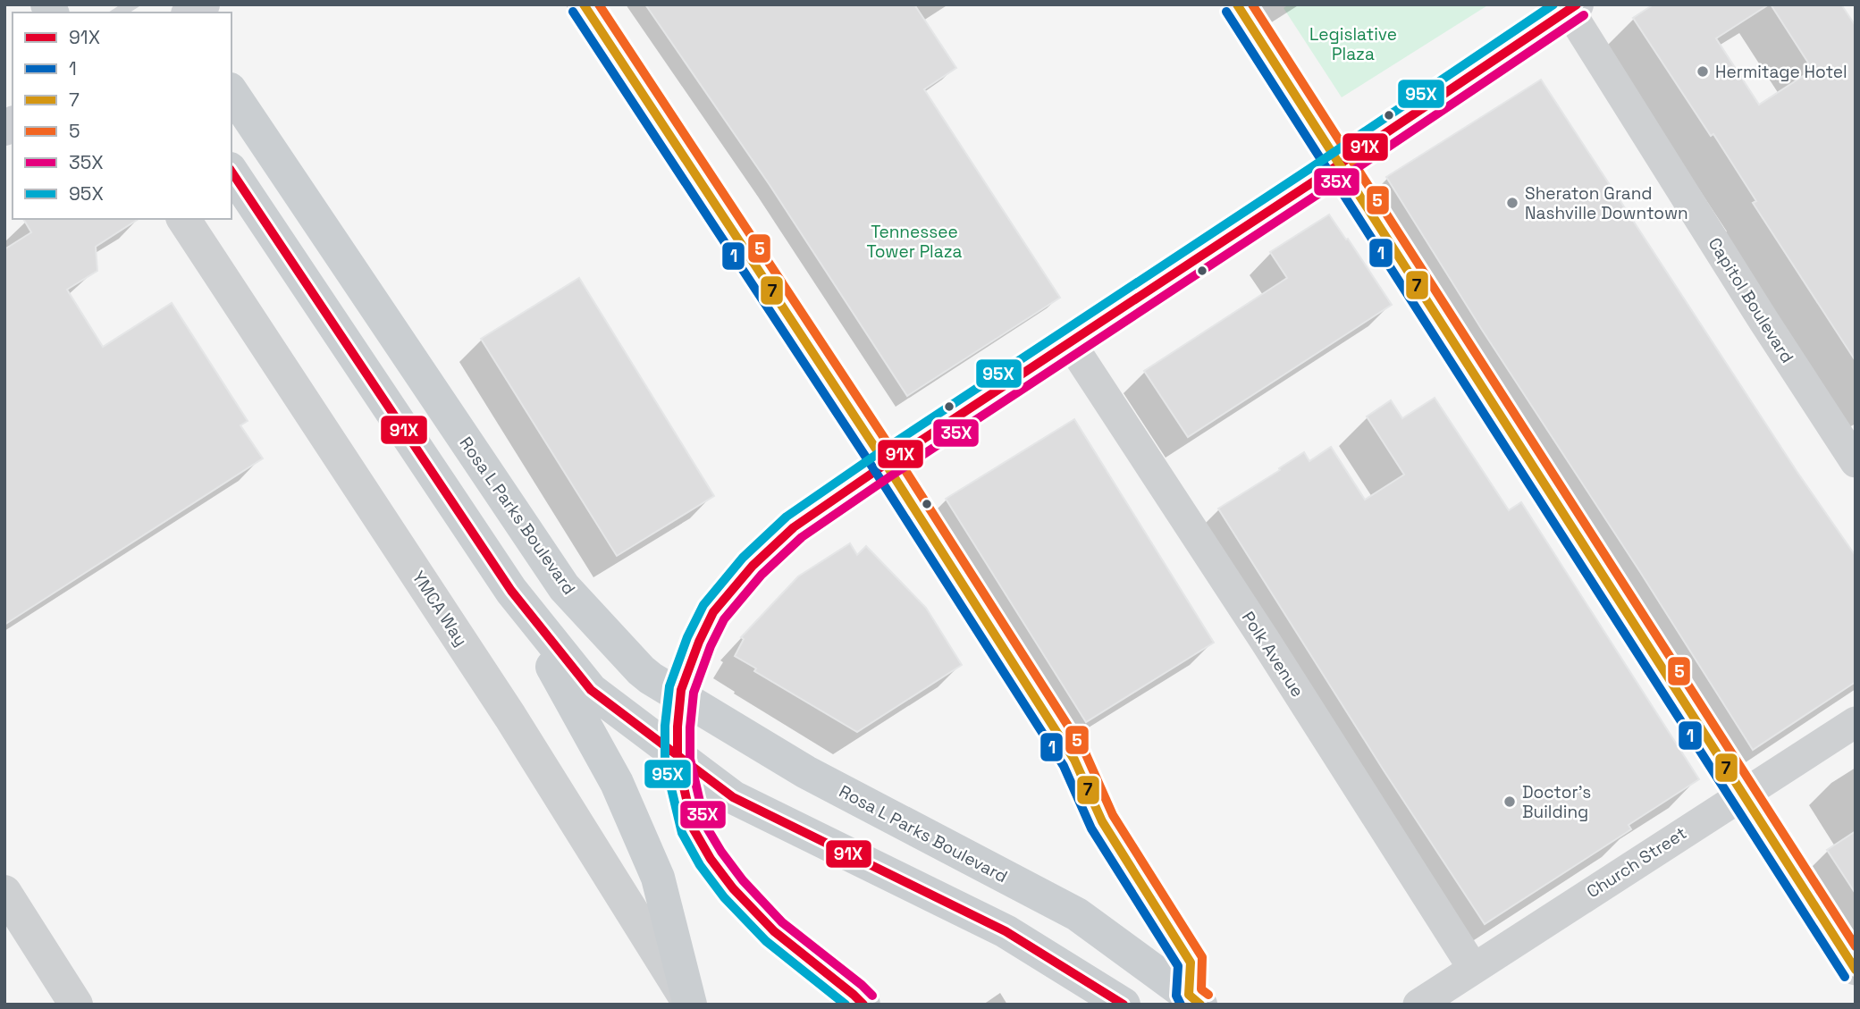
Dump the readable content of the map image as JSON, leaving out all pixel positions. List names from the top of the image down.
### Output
{
  "streets": {
    "main road": ["Rosa L Parks Boulevard"],
    "street": [
      "Capitol Boulevard",
      "YMCA Way",
      "Polk Avenue",
      "Church Street"
    ]
  },
  "crossings": [
    ["Polk Avenue", "Church Street"]
  ],
  "parks": ["Legislative Plaza", "Tennessee Tower Plaza"],
  "places": ["Hermitage Hotel", "Sheraton Grand Nashville Downtown", "Doctor's Building"],
  "lines": [
    "transit line 91X",
    "transit line 7",
    "transit line 5",
    "transit line 95X",
    "transit line 1",
    "transit line 35X"
  ],
  "legend": [
    "91X",
    "1",
    "7",
    "5",
    "35X",
    "95X"
  ]
}
